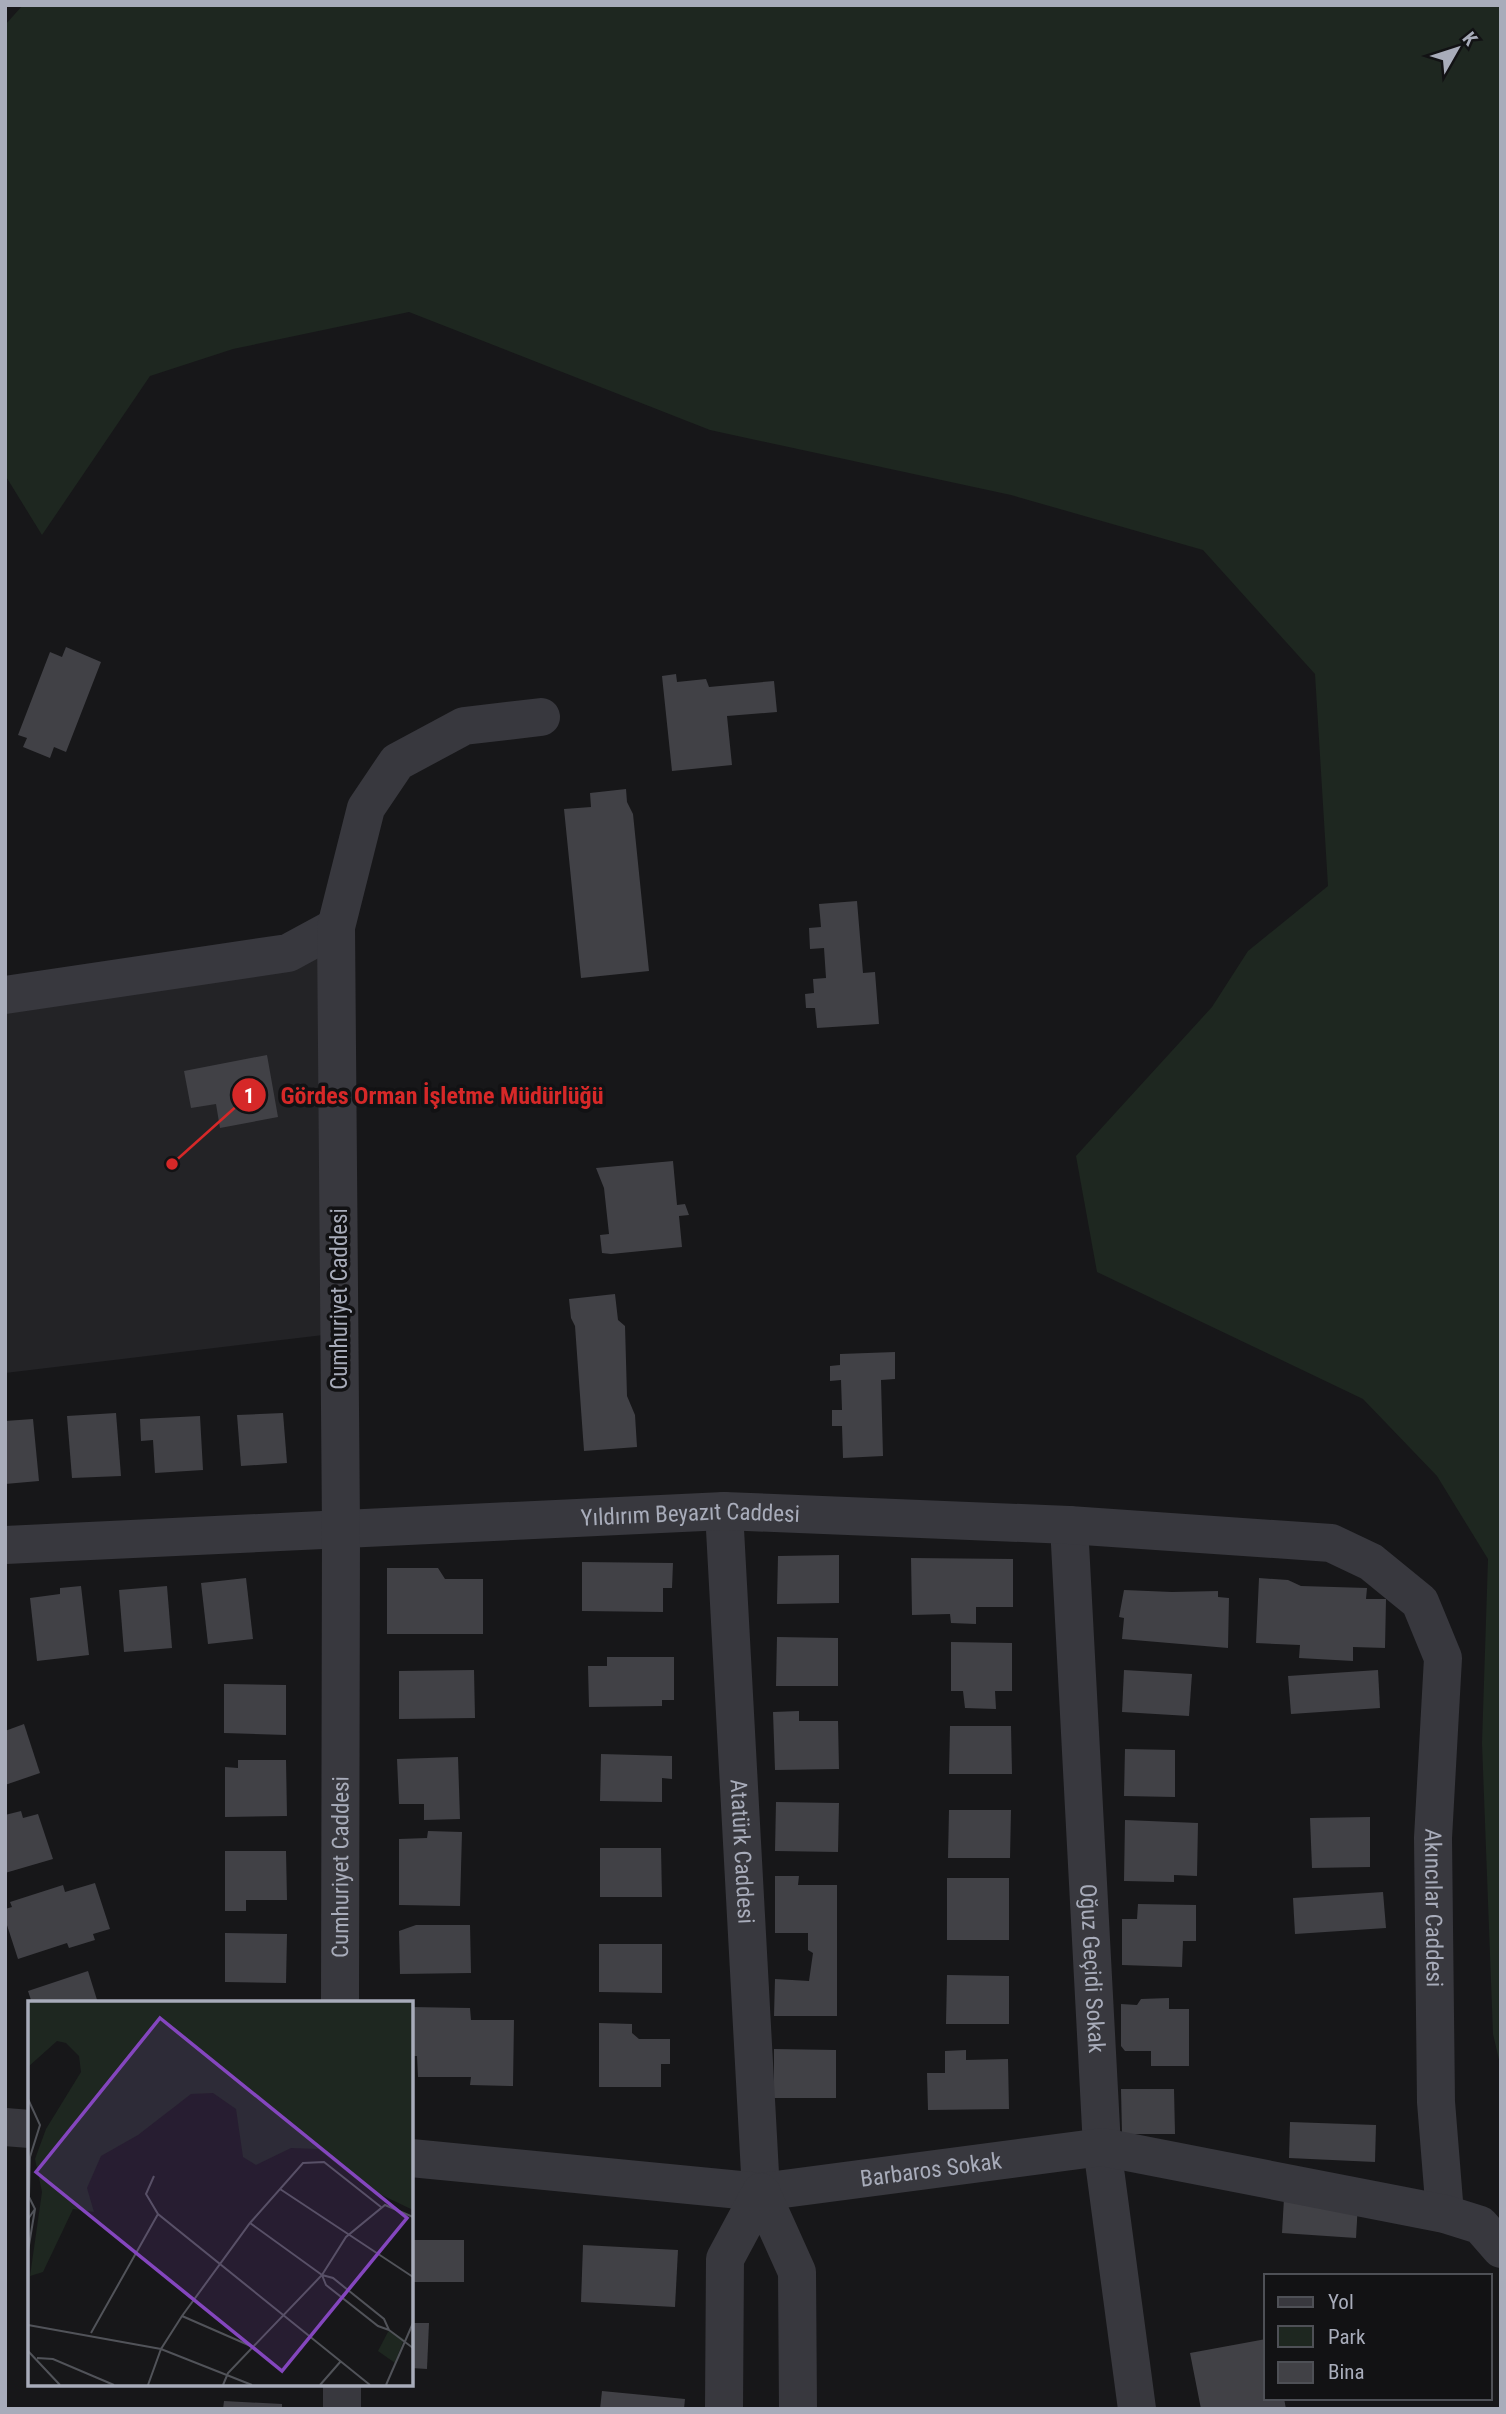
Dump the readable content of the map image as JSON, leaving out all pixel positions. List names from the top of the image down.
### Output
{
  "streets": {
    "street": [
      "Cumhuriyet Caddesi",
      "Yıldırım Beyazıt Caddesi",
      "Atatürk Caddesi",
      "Akıncılar Caddesi",
      "Oğuz Geçidi Sokak",
      "Barbaros Sokak"
    ]
  },
  "crossings": [
    ["Cumhuriyet Caddesi", "Yıldırım Beyazıt Caddesi"],
    ["Yıldırım Beyazıt Caddesi", "Atatürk Caddesi"],
    ["Yıldırım Beyazıt Caddesi", "Akıncılar Caddesi"],
    ["Yıldırım Beyazıt Caddesi", "Oğuz Geçidi Sokak"],
    ["Atatürk Caddesi", "Barbaros Sokak"],
    ["Akıncılar Caddesi", "Barbaros Sokak"],
    ["Oğuz Geçidi Sokak", "Barbaros Sokak"]
  ],
  "places": ["Gördes Orman İşletme Müdürlüğü"],
  "legend": ["Yol", "Park", "Bina"],
  "north": "top right"
}
